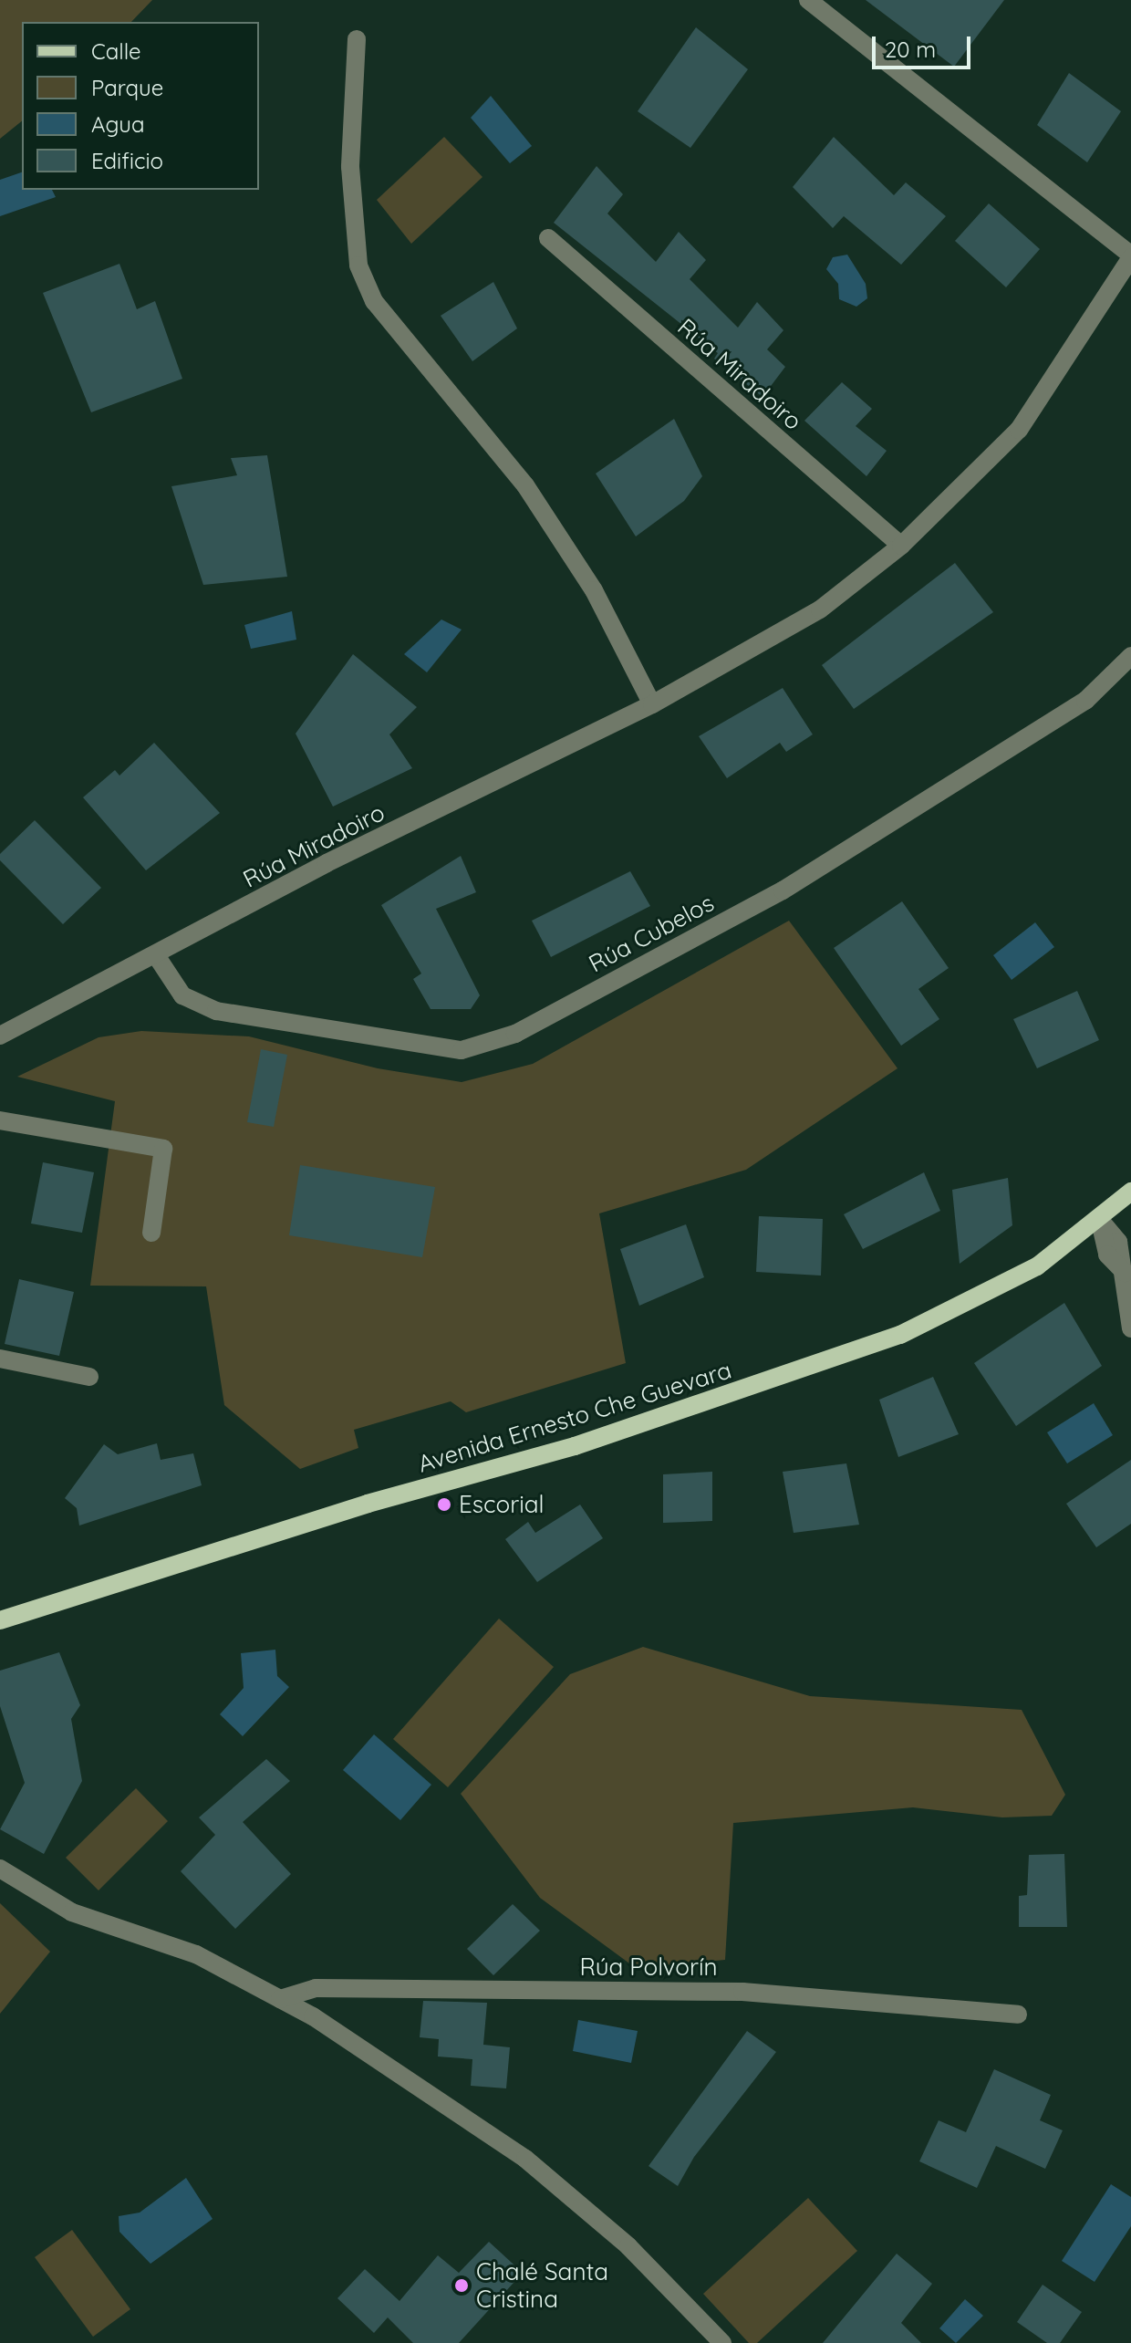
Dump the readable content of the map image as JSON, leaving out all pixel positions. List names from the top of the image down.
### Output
{
  "streets": {
    "main road": ["Avenida Ernesto Che Guevara"],
    "street": ["Rúa Miradoiro", "Rúa Cubelos", "Rúa Polvorín"]
  },
  "crossings": [
    ["Rúa Miradoiro", "Rúa Cubelos"]
  ],
  "places": ["Escorial", "Chalé Santa Cristina"],
  "legend": [
    "Calle",
    "Parque",
    "Agua",
    "Edificio"
  ],
  "scale_bar": "20 m"
}
